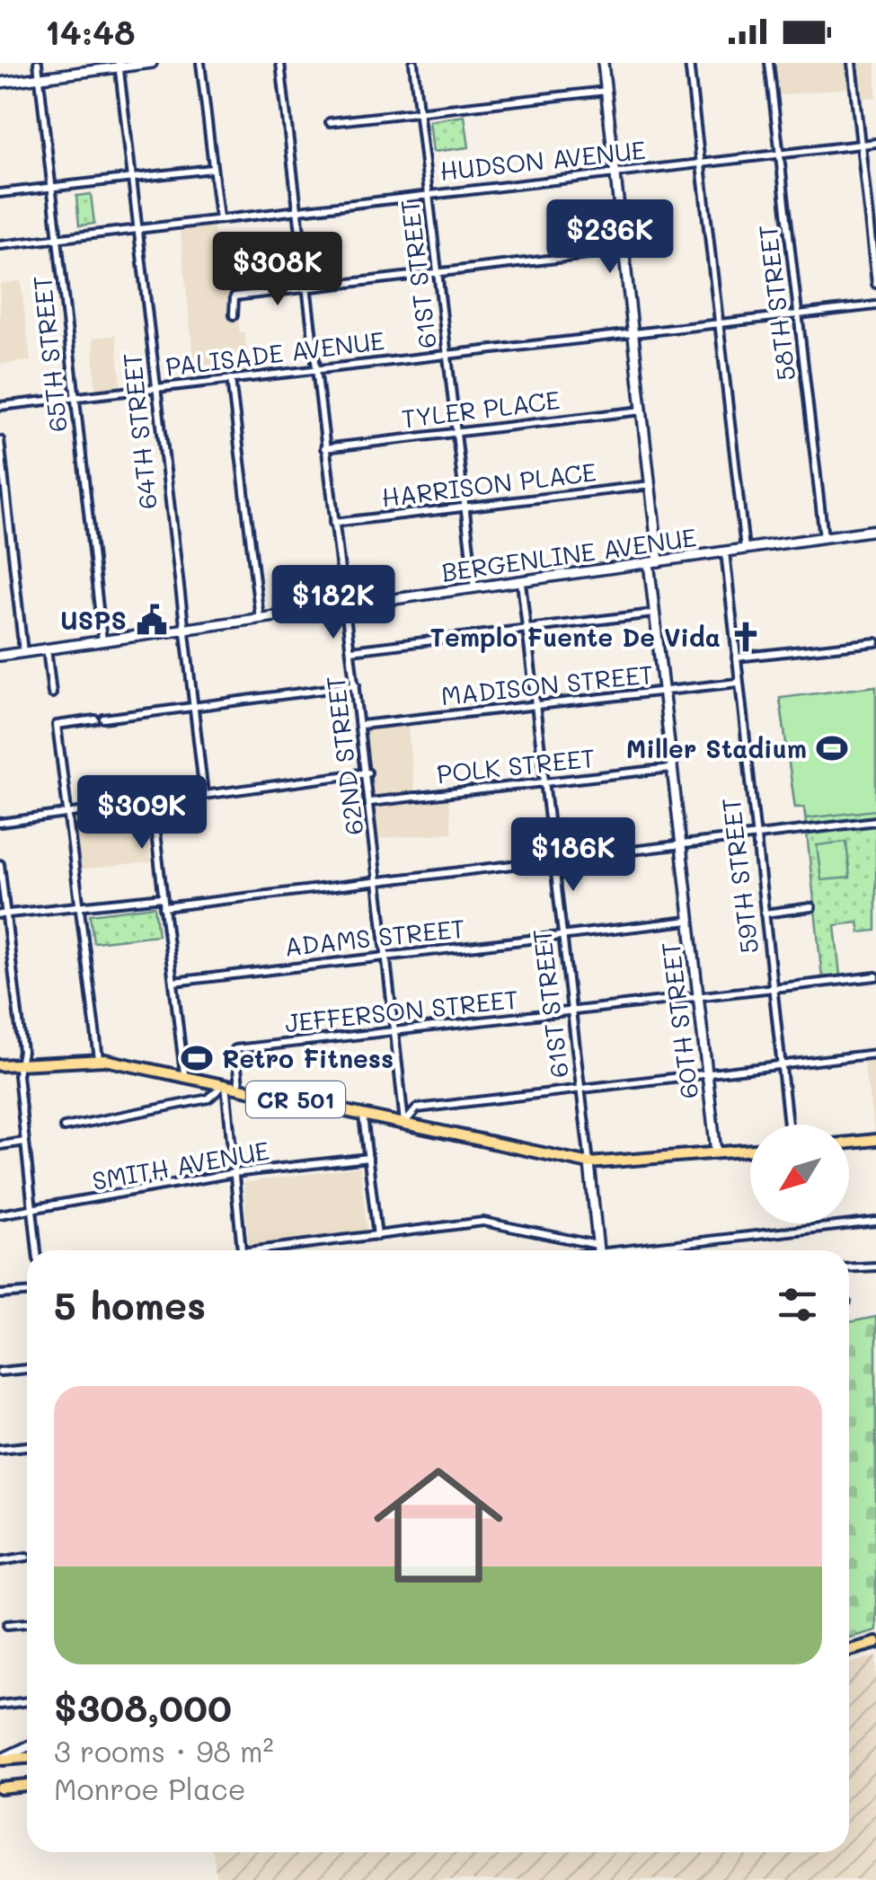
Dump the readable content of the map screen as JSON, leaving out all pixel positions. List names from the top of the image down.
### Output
{
  "streets": {
    "main road": ["CR 501"],
    "street": [
      "HUDSON AVENUE",
      "61ST STREET",
      "58TH STREET",
      "PALISADE AVENUE",
      "65TH STREET",
      "TYLER PLACE",
      "64TH STREET",
      "HARRISON PLACE",
      "BERGENLINE AVENUE",
      "MADISON STREET",
      "62ND STREET",
      "POLK STREET",
      "59TH STREET",
      "ADAMS STREET",
      "JEFFERSON STREET",
      "60TH STREET",
      "SMITH AVENUE"
    ]
  },
  "crossings": [
    ["HUDSON AVENUE", "61ST STREET"],
    ["HUDSON AVENUE", "58TH STREET"],
    ["HUDSON AVENUE", "65TH STREET"],
    ["HUDSON AVENUE", "64TH STREET"],
    ["HUDSON AVENUE", "62ND STREET"],
    ["HUDSON AVENUE", "60TH STREET"],
    ["61ST STREET", "PALISADE AVENUE"],
    ["61ST STREET", "TYLER PLACE"],
    ["61ST STREET", "HARRISON PLACE"],
    ["61ST STREET", "BERGENLINE AVENUE"],
    ["61ST STREET", "MADISON STREET"],
    ["61ST STREET", "POLK STREET"],
    ["61ST STREET", "ADAMS STREET"],
    ["61ST STREET", "JEFFERSON STREET"],
    ["61ST STREET", "CR 501"],
    ["58TH STREET", "PALISADE AVENUE"],
    ["58TH STREET", "BERGENLINE AVENUE"],
    ["PALISADE AVENUE", "65TH STREET"],
    ["PALISADE AVENUE", "64TH STREET"],
    ["PALISADE AVENUE", "62ND STREET"],
    ["PALISADE AVENUE", "60TH STREET"],
    ["65TH STREET", "BERGENLINE AVENUE"],
    ["TYLER PLACE", "62ND STREET"],
    ["TYLER PLACE", "60TH STREET"],
    ["64TH STREET", "BERGENLINE AVENUE"],
    ["HARRISON PLACE", "62ND STREET"],
    ["HARRISON PLACE", "60TH STREET"],
    ["BERGENLINE AVENUE", "62ND STREET"],
    ["BERGENLINE AVENUE", "59TH STREET"],
    ["BERGENLINE AVENUE", "60TH STREET"],
    ["MADISON STREET", "62ND STREET"],
    ["MADISON STREET", "59TH STREET"],
    ["MADISON STREET", "60TH STREET"],
    ["62ND STREET", "POLK STREET"],
    ["62ND STREET", "ADAMS STREET"],
    ["62ND STREET", "JEFFERSON STREET"],
    ["62ND STREET", "CR 501"],
    ["POLK STREET", "60TH STREET"],
    ["59TH STREET", "JEFFERSON STREET"],
    ["ADAMS STREET", "60TH STREET"],
    ["JEFFERSON STREET", "60TH STREET"],
    ["JEFFERSON STREET", "CR 501"],
    ["60TH STREET", "CR 501"]
  ],
  "places": {
    "public building": ["USPS"],
    "church": ["Templo Fuente De Vida"],
    "sports": ["Miller Stadium", "Retro Fitness"]
  },
  "north": "bottom left",
  "page": {
    "status": "14:48",
    "price": [
      "$236K",
      "$308K",
      "$182K",
      "$309K",
      "$186K"
    ],
    "heading": "5 homes",
    "list": [
      {
        "name": "$308,000",
        "note": "3 rooms · 98 m² · Monroe Place"
      }
    ]
  }
}
